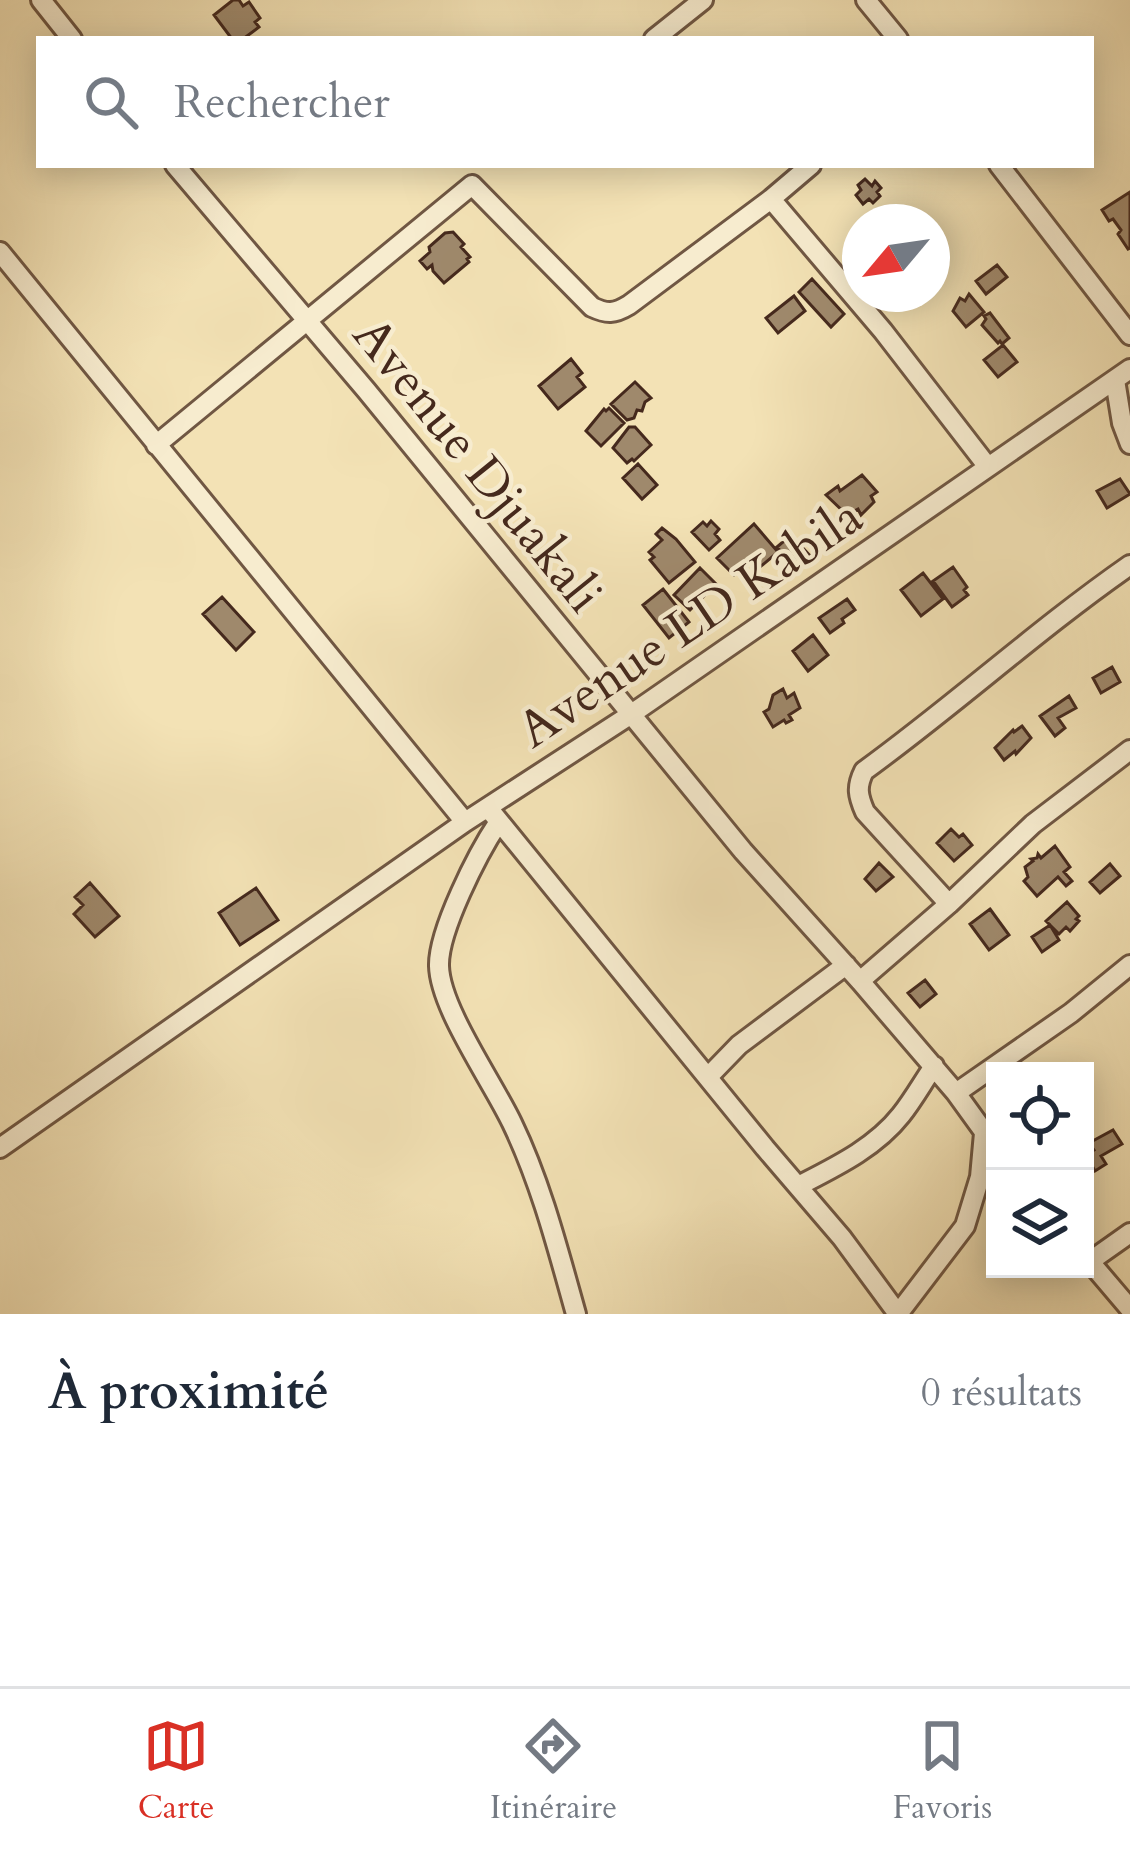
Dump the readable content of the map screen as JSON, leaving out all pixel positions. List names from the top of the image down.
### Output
{
  "streets": {
    "street": ["Avenue Djuakali", "Avenue LD Kabila"]
  },
  "crossings": [
    ["Avenue Djuakali", "Avenue LD Kabila"]
  ],
  "north": "bottom left",
  "page": {
    "search": "Rechercher",
    "heading": ["À proximité", "0 résultats"],
    "nav": ["Carte", "Itinéraire", "Favoris"]
  }
}
